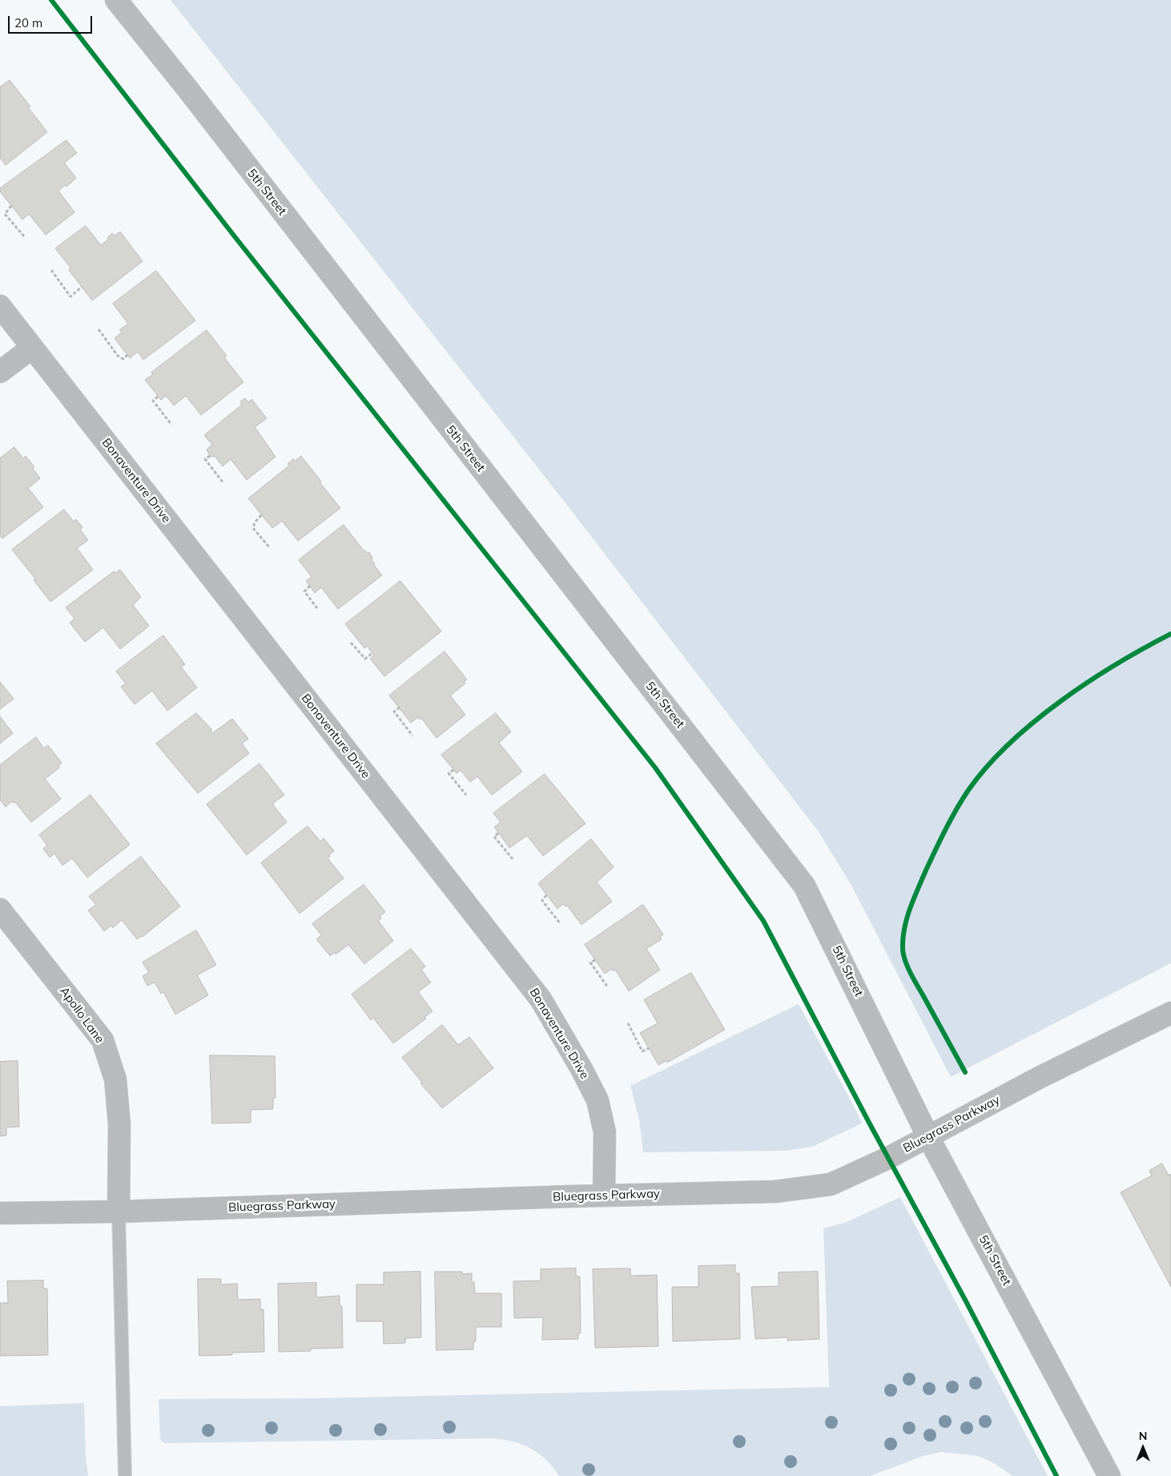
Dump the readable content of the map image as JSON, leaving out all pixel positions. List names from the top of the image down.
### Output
{
  "streets": {
    "street": [
      "5th Street",
      "Bonaventure Drive",
      "Apollo Lane",
      "Bluegrass Parkway"
    ]
  },
  "crossings": [
    ["5th Street", "Bluegrass Parkway"],
    ["Bonaventure Drive", "Bluegrass Parkway"],
    ["Apollo Lane", "Bluegrass Parkway"]
  ],
  "scale_bar": "20 m",
  "north": "top"
}
